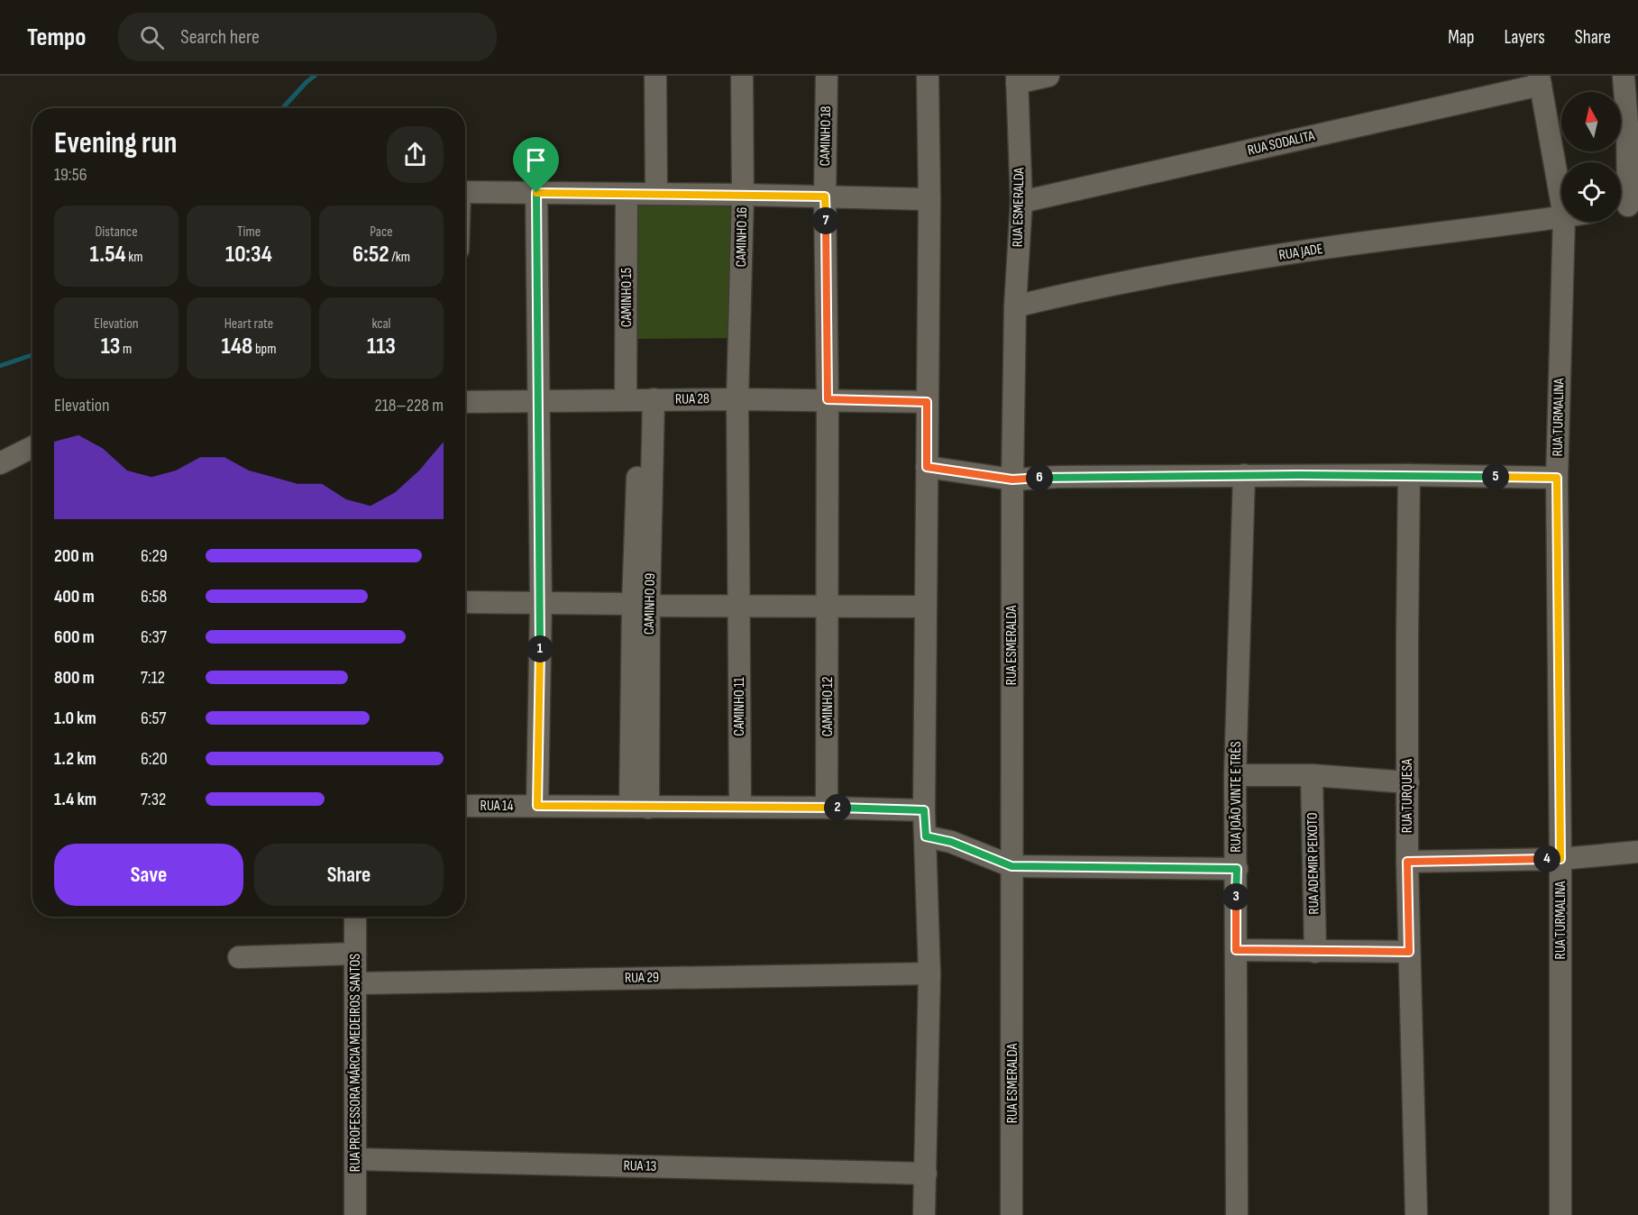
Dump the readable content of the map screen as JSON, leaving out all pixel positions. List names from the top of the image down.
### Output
{
  "streets": {
    "street": [
      "CAMINHO 18",
      "RUA SODALITA",
      "RUA ESMERALDA",
      "CAMINHO 16",
      "RUA JADE",
      "CAMINHO 15",
      "RUA 28",
      "RUA TURMALINA",
      "CAMINHO 09",
      "CAMINHO 11",
      "CAMINHO 12",
      "RUA TURQUESA",
      "RUA JOÃO VINTE E TRÊS",
      "RUA 14",
      "RUA ADEMIR PEIXOTO",
      "RUA 29",
      "RUA PROFESSORA MÁRCIA MEDEIROS SANTOS",
      "RUA 13"
    ]
  },
  "crossings": [
    ["CAMINHO 18", "RUA 28"],
    ["CAMINHO 18", "CAMINHO 12"],
    ["RUA SODALITA", "RUA ESMERALDA"],
    ["RUA SODALITA", "RUA TURMALINA"],
    ["RUA ESMERALDA", "RUA JADE"],
    ["CAMINHO 16", "RUA 28"],
    ["CAMINHO 16", "CAMINHO 11"],
    ["CAMINHO 15", "RUA 28"],
    ["CAMINHO 15", "CAMINHO 09"],
    ["RUA 28", "CAMINHO 09"],
    ["RUA 28", "CAMINHO 12"],
    ["CAMINHO 09", "RUA 14"],
    ["CAMINHO 11", "RUA 14"],
    ["CAMINHO 12", "RUA 14"],
    ["RUA 29", "RUA PROFESSORA MÁRCIA MEDEIROS SANTOS"],
    ["RUA PROFESSORA MÁRCIA MEDEIROS SANTOS", "RUA 13"]
  ],
  "north": "top",
  "page": {
    "header": "Tempo",
    "search": "Search here",
    "nav": ["Map", "Layers", "Share"],
    "heading": ["Evening run", "19:56"],
    "stats": [
      ["Distance", "1.54 km"],
      ["Time", "10:34"],
      ["Pace", "6:52 /km"],
      ["Elevation", "13 m"],
      ["Heart rate", "148 bpm"],
      ["kcal", "113"]
    ],
    "pins": [
      "7",
      "5",
      "6",
      "1",
      "2",
      "4",
      "3"
    ],
    "chart": ["Elevation", "218–228 m"],
    "list": [
      {
        "name": "200 m",
        "note": "6:29"
      },
      {
        "name": "400 m",
        "note": "6:58"
      },
      {
        "name": "600 m",
        "note": "6:37"
      },
      {
        "name": "800 m",
        "note": "7:12"
      },
      {
        "name": "1.0 km",
        "note": "6:57"
      },
      {
        "name": "1.2 km",
        "note": "6:20"
      },
      {
        "name": "1.4 km",
        "note": "7:32"
      }
    ],
    "buttons": ["Save", "Share"]
  }
}
